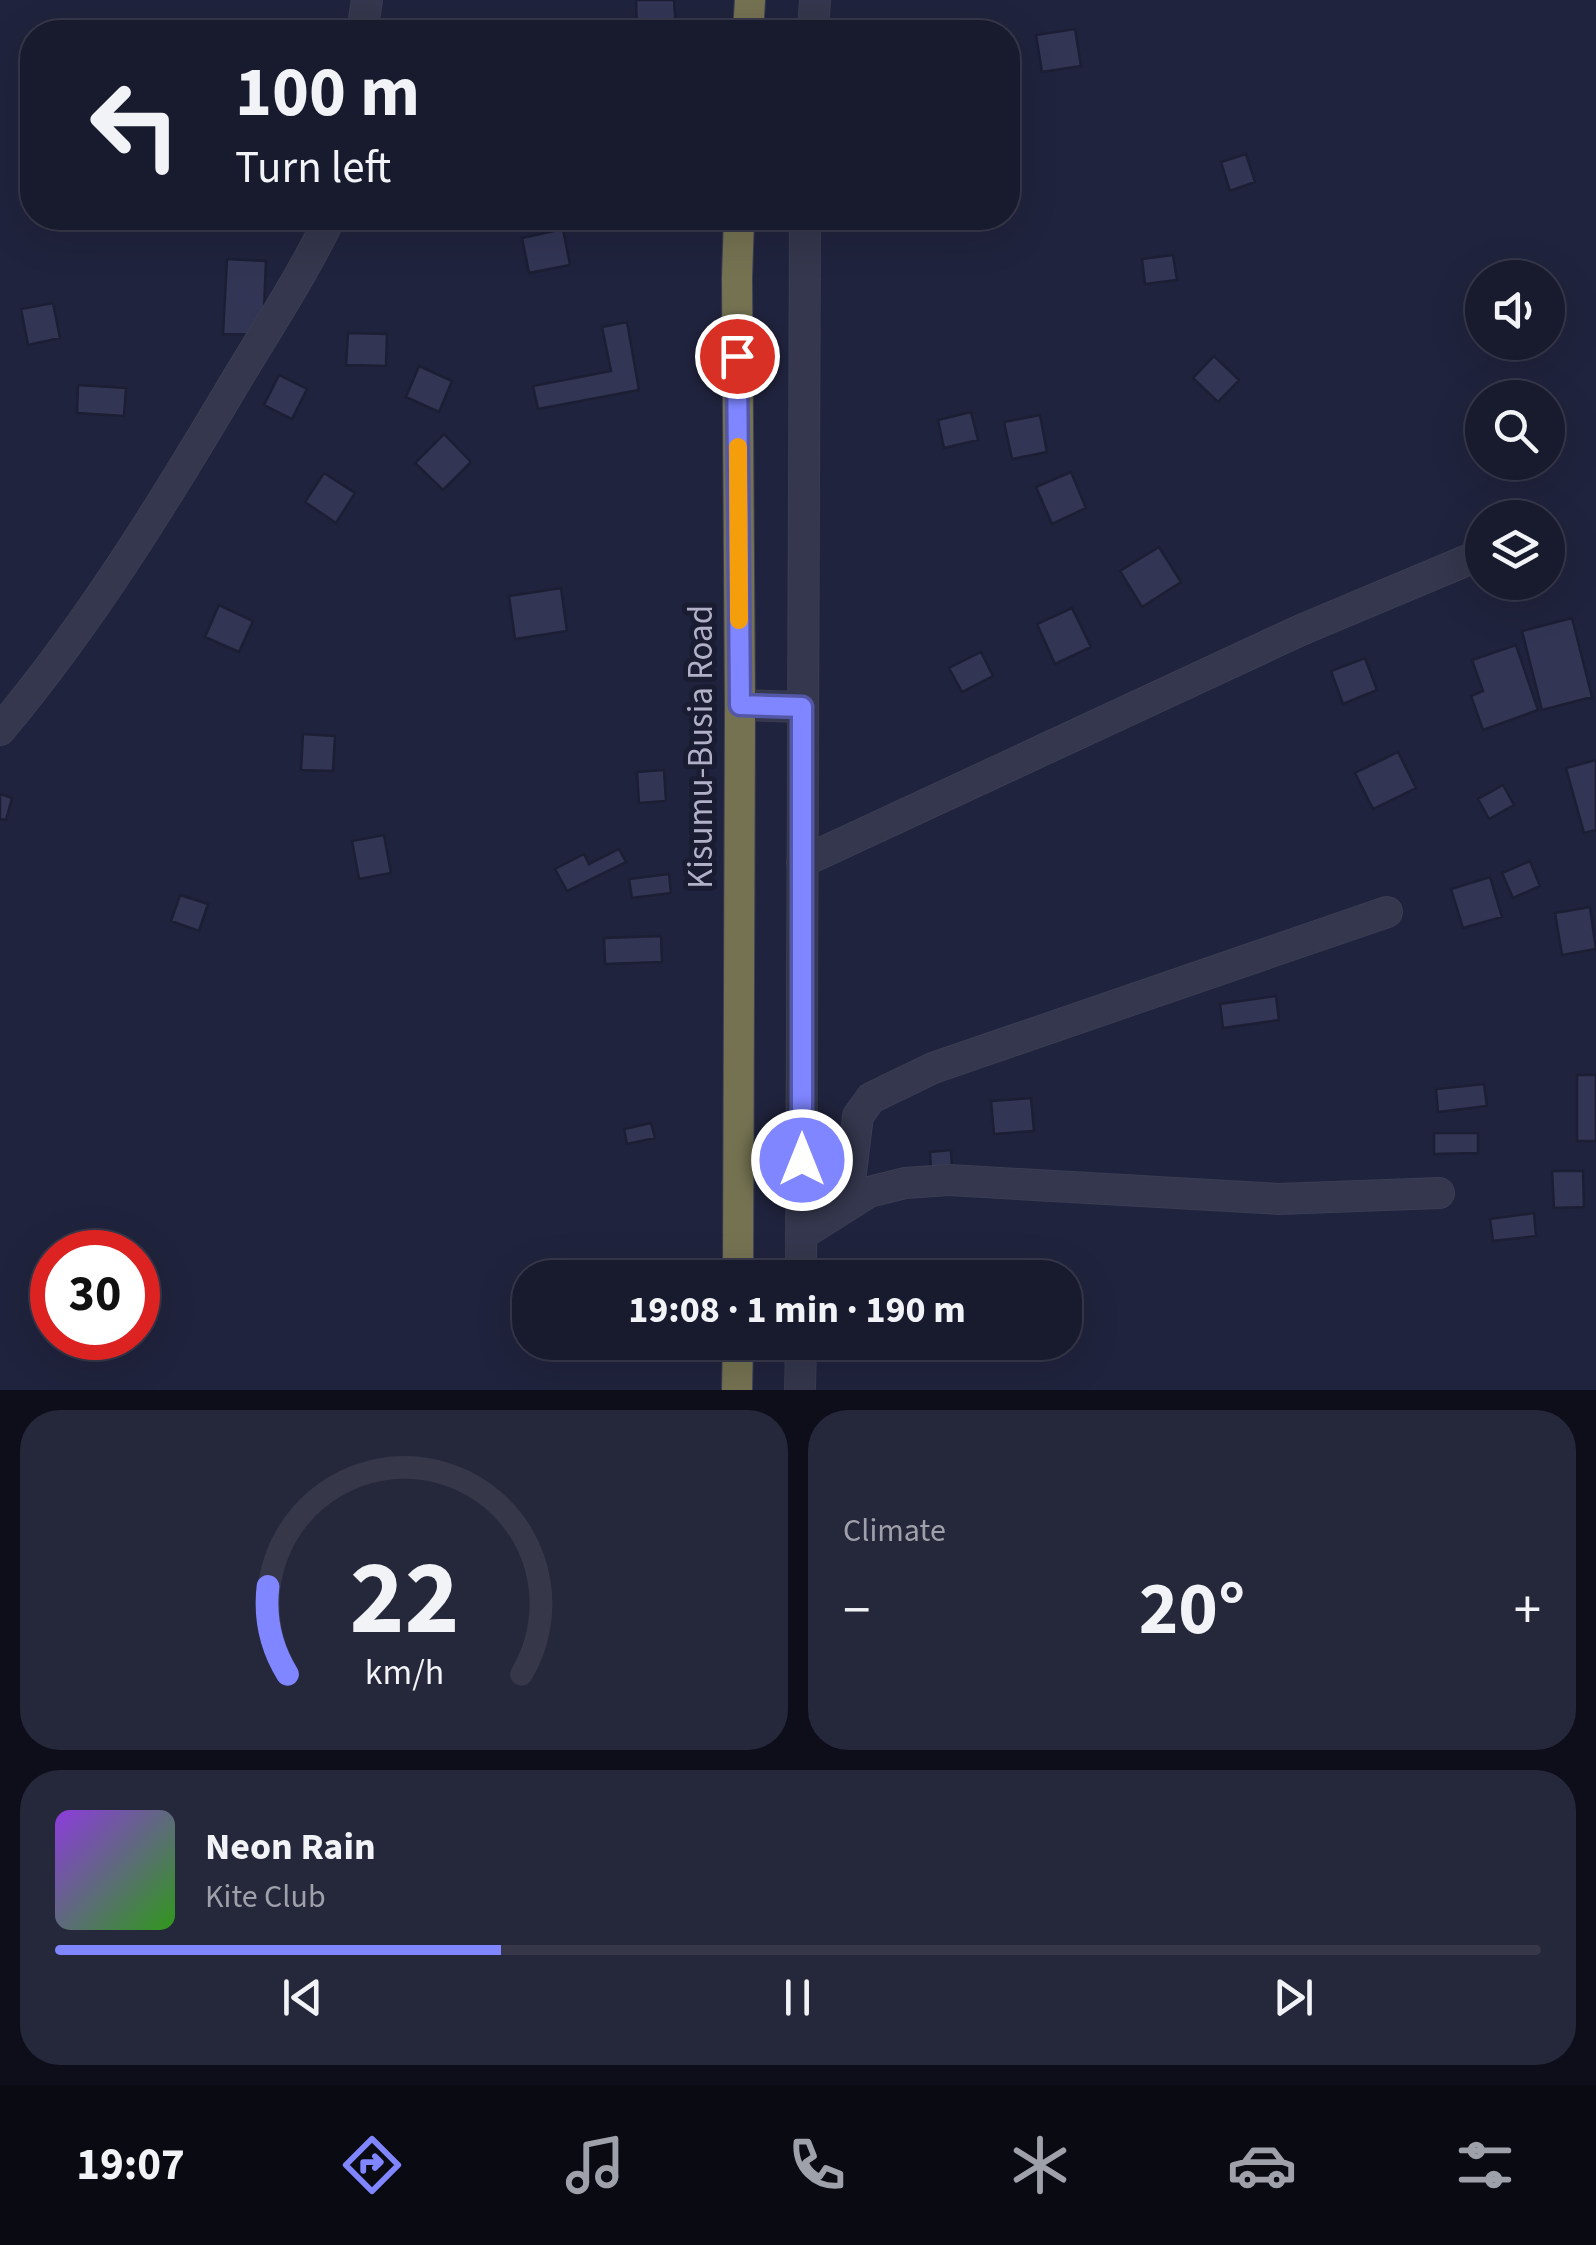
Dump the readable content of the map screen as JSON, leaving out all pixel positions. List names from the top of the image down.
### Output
{
  "streets": {
    "highway": ["Kisumu-Busia Road"]
  },
  "page": {
    "turn": ["100 m", "Turn left"],
    "limit": "30",
    "trip": "19:08 · 1 min · 190 m",
    "tile": "Climate",
    "heat": ["−", "20°", "+"],
    "song": ["Neon Rain", "Kite Club"],
    "tabs": "19:07",
    "gauge": ["22", "km/h"]
  }
}
